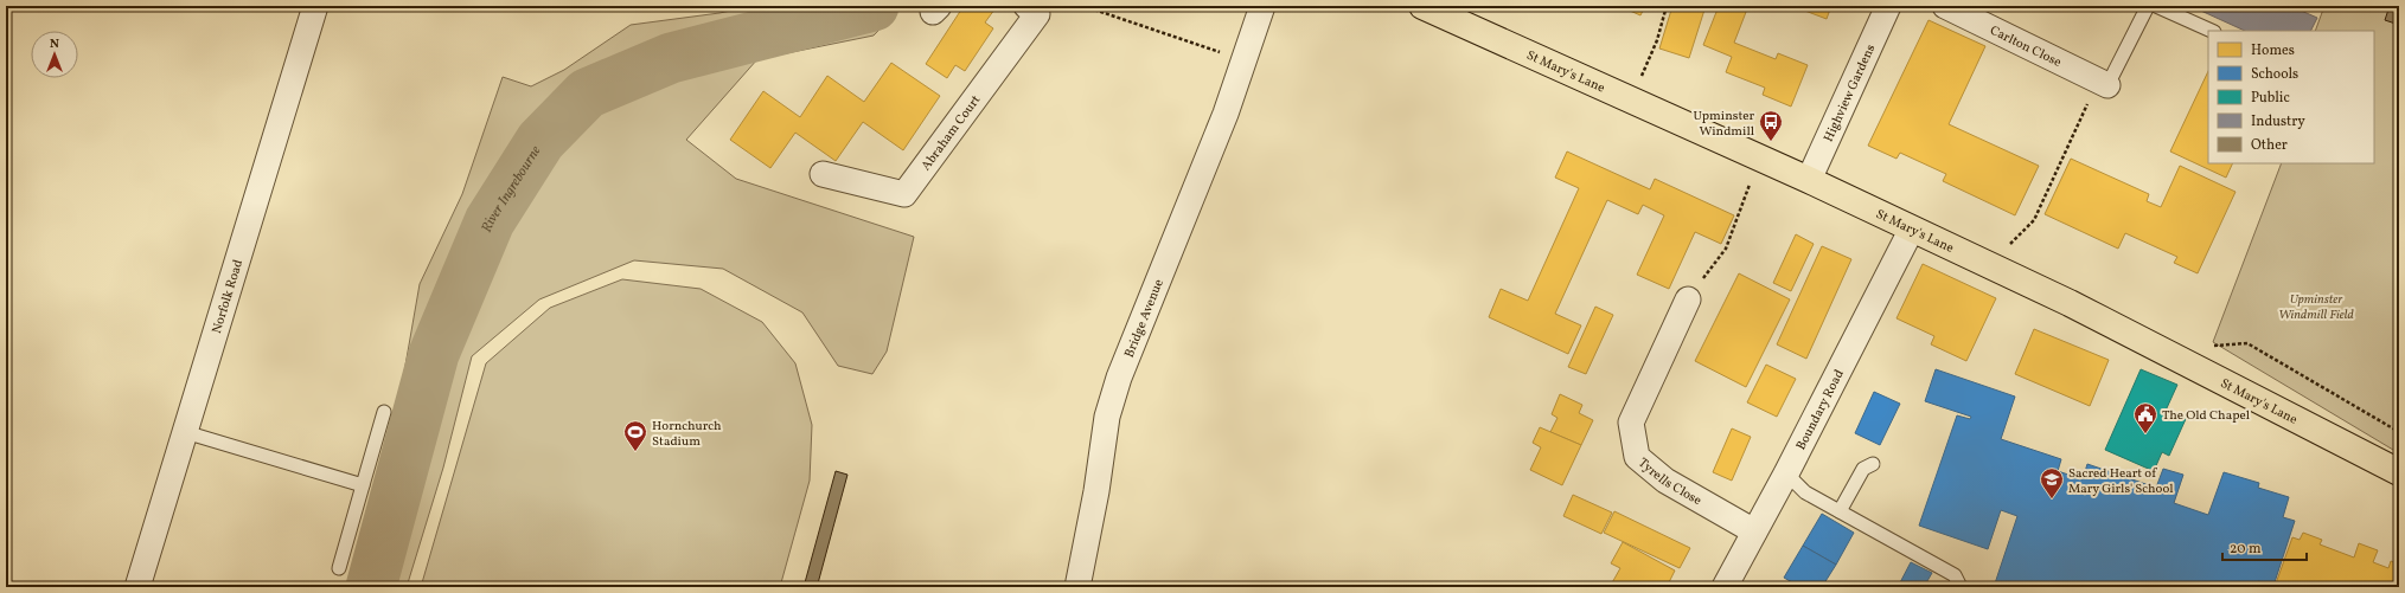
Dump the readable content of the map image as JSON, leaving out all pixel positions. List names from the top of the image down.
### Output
{
  "streets": {
    "main road": ["St Mary's Lane"],
    "street": [
      "Carlton Close",
      "Highview Gardens",
      "Abraham Court",
      "Norfolk Road",
      "Bridge Avenue",
      "Boundary Road",
      "Tyrells Close"
    ]
  },
  "crossings": [
    ["St Mary's Lane", "Highview Gardens"],
    ["St Mary's Lane", "Boundary Road"],
    ["Boundary Road", "Tyrells Close"]
  ],
  "water": ["River Ingrebourne"],
  "parks": ["Upminster Windmill Field"],
  "places": {
    "bus stop": ["Upminster Windmill"],
    "public building": ["The Old Chapel"],
    "sports": ["Hornchurch Stadium"],
    "school or university": ["Sacred Heart of Mary Girls' School"]
  },
  "legend": [
    "Homes",
    "Schools",
    "Public",
    "Industry",
    "Other"
  ],
  "scale_bar": "20 m",
  "north": "top"
}
